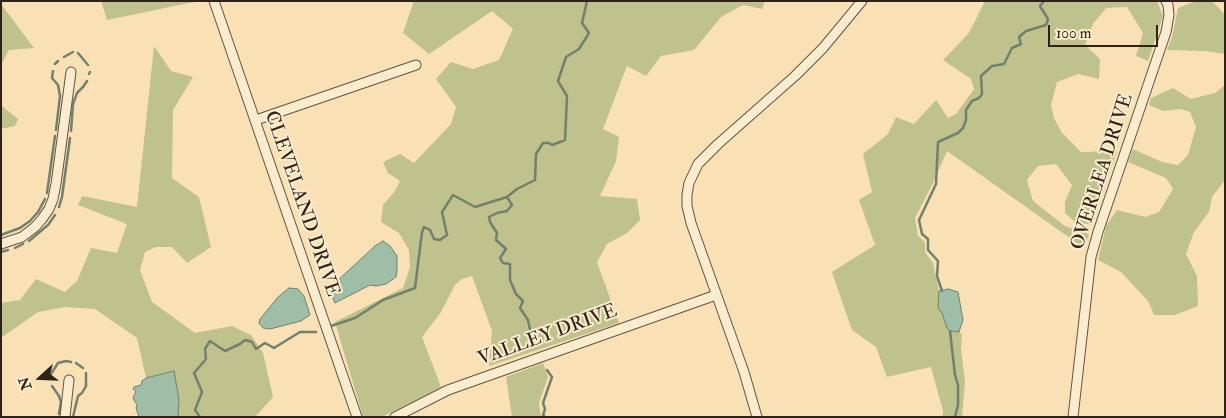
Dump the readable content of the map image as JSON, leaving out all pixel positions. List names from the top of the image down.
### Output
{
  "streets": {
    "street": ["OVERLEA DRIVE", "CLEVELAND DRIVE", "VALLEY DRIVE"]
  },
  "scale_bar": "100 m",
  "north": "left"
}
